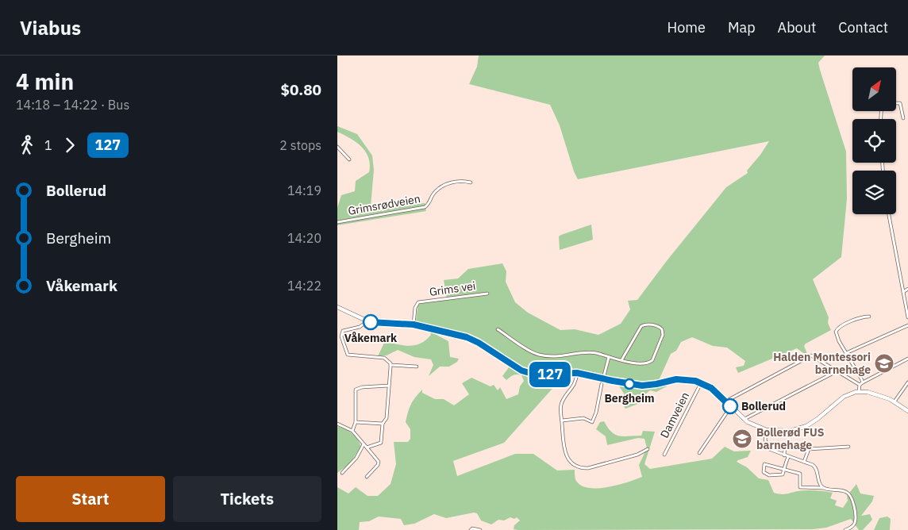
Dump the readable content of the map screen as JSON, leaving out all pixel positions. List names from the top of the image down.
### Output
{
  "streets": {
    "street": ["Grimsrødveien", "Grims vei", "Damveien"]
  },
  "places": {
    "other": ["Våkemark", "Bergheim", "Bollerud"],
    "school or university": ["Halden Montessori barnehage", "Bollerød FUS barnehage"]
  },
  "lines": ["bus line 127"],
  "north": "top right",
  "page": {
    "header": "Viabus",
    "nav": [
      "Home",
      "Map",
      "About",
      "Contact"
    ],
    "heading": ["4 min", "14:18 – 14:22 · Bus", "$0.80"],
    "on_map": "127",
    "legs": ["1", "127", "2 stops"],
    "list": [
      {
        "name": "Bollerud",
        "value": "14:19"
      },
      {
        "name": "Bergheim",
        "value": "14:20"
      },
      {
        "name": "Våkemark",
        "value": "14:22"
      }
    ],
    "buttons": ["Start", "Tickets"]
  }
}
